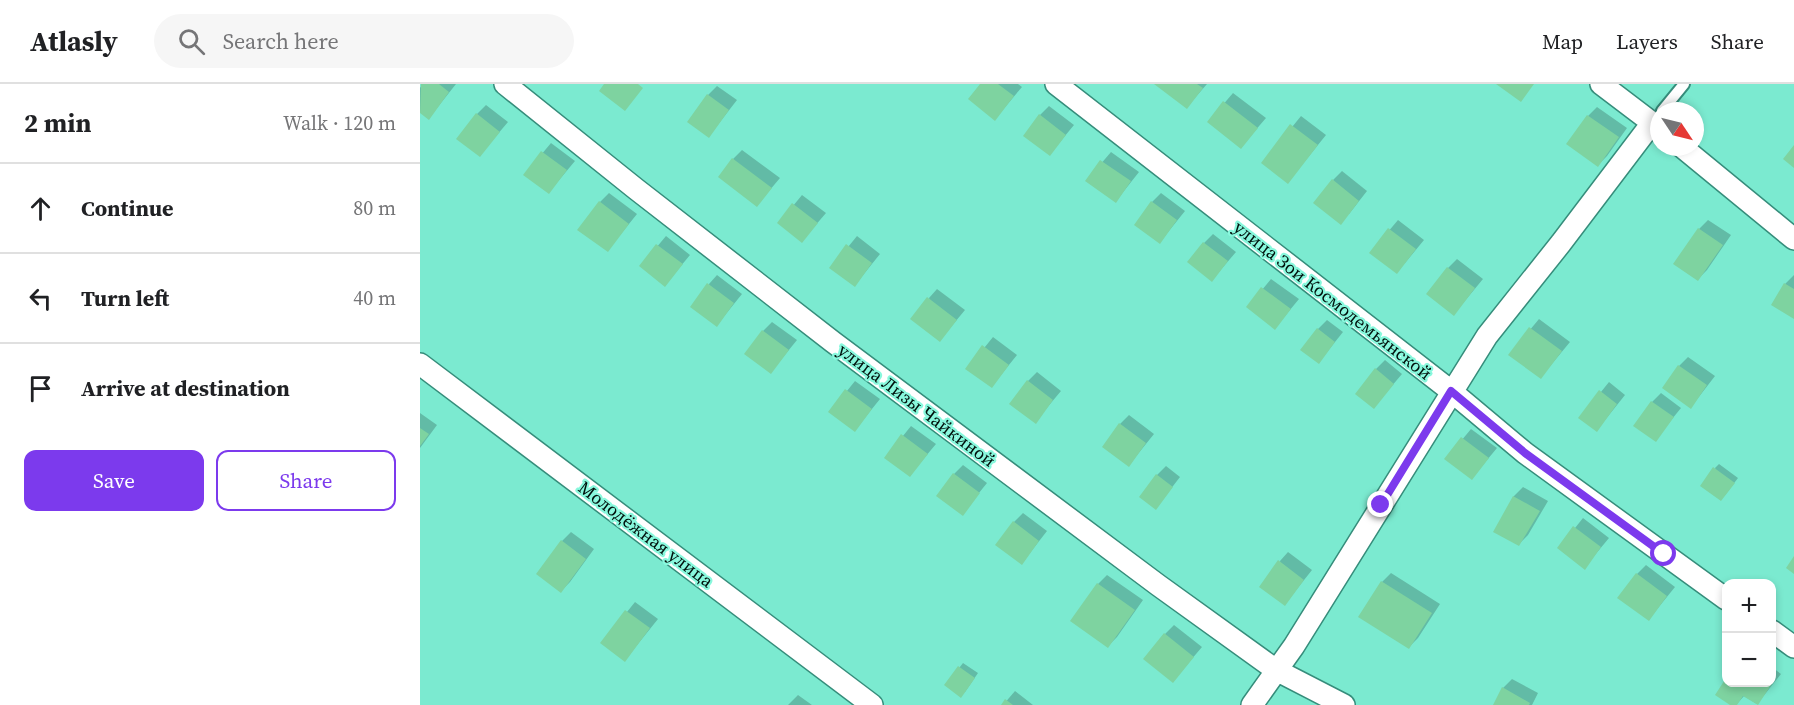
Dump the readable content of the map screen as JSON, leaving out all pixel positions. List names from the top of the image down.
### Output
{
  "streets": {
    "street": ["улица Зои Космодемьянской", "улица Лизы Чайкиной", "Молодёжная улица"]
  },
  "north": "bottom right",
  "page": {
    "header": "Atlasly",
    "search": "Search here",
    "nav": ["Map", "Layers", "Share"],
    "heading": ["2 min", "Walk · 120 m"],
    "list": [
      ["Continue", "80 m"],
      ["Turn left", "40 m"],
      "Arrive at destination"
    ],
    "buttons": ["Save", "Share"],
    "map_buttons": ["+", "−"]
  }
}
